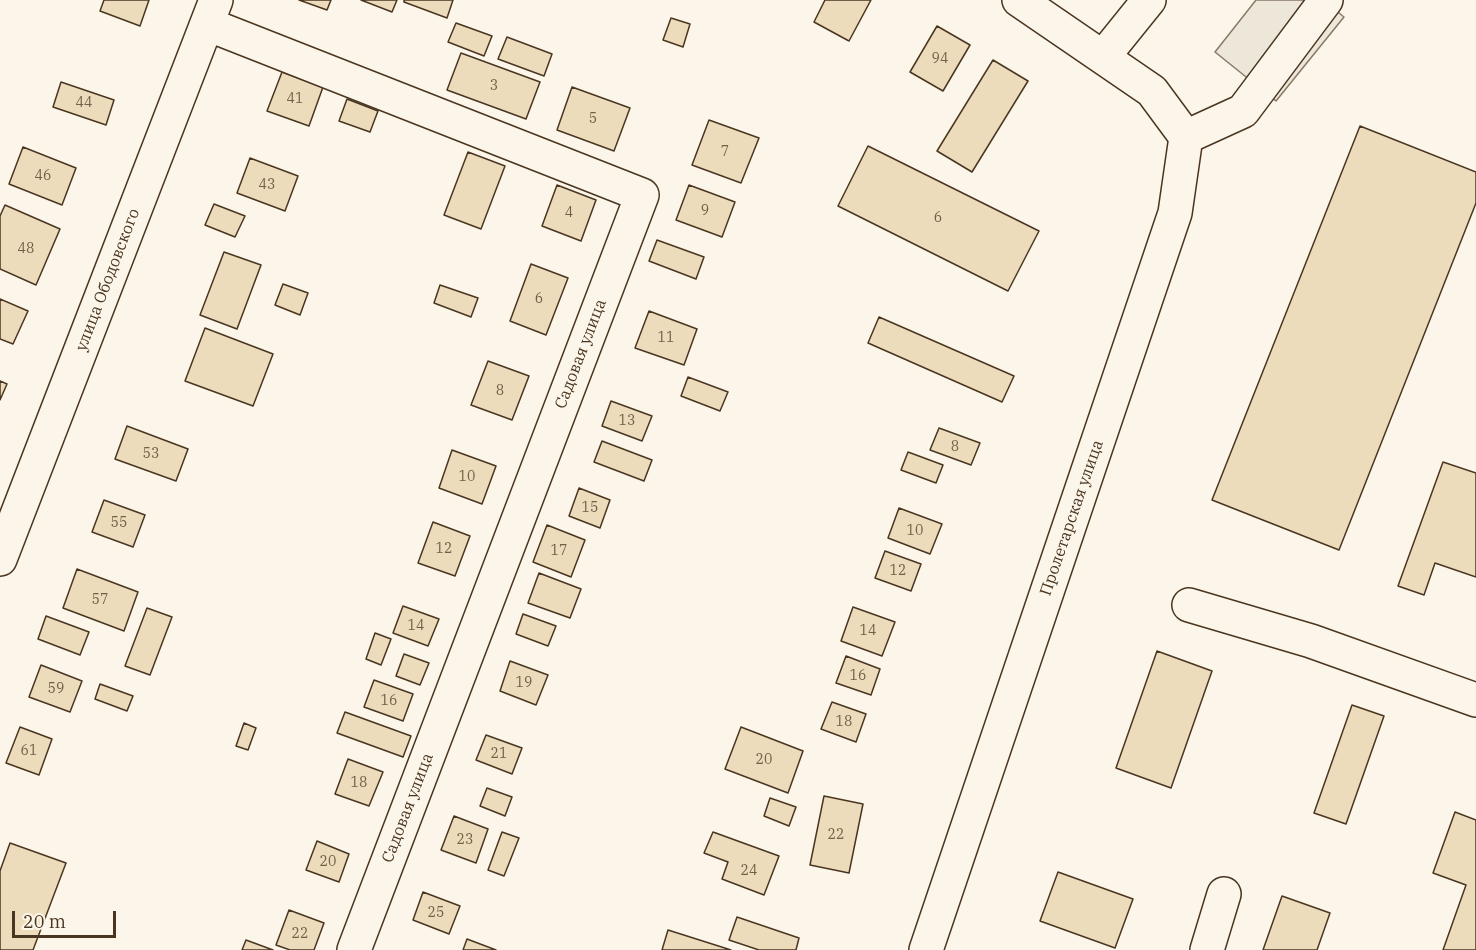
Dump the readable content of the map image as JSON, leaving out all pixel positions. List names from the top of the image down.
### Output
{
  "streets": {
    "street": ["улица Ободовского", "Садовая улица", "Пролетарская улица"]
  },
  "crossings": [
    ["улица Ободовского", "Садовая улица"]
  ],
  "house_numbers": [
    "94",
    "3",
    "41",
    "44",
    "5",
    "7",
    "46",
    "43",
    "9",
    "4",
    "6",
    "48",
    "6",
    "11",
    "8",
    "13",
    "8",
    "53",
    "10",
    "15",
    "55",
    "10",
    "12",
    "17",
    "12",
    "57",
    "14",
    "14",
    "16",
    "19",
    "59",
    "16",
    "18",
    "61",
    "21",
    "20",
    "18",
    "22",
    "23",
    "20",
    "24",
    "25",
    "22"
  ],
  "scale_bar": "20 m"
}
